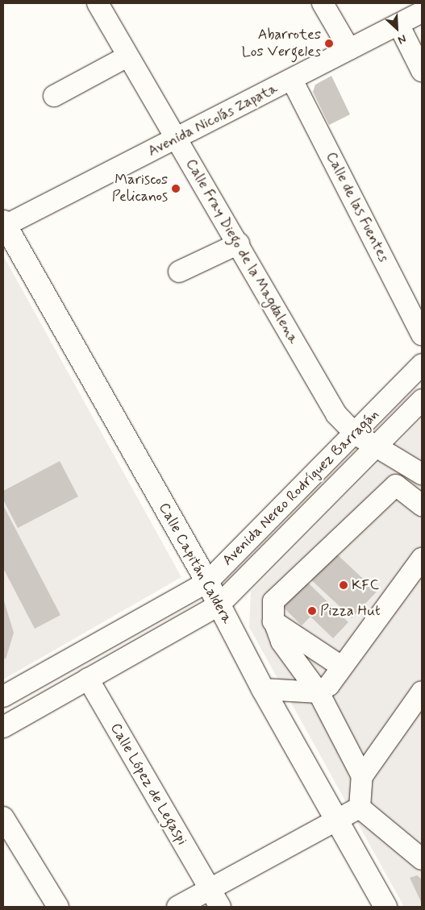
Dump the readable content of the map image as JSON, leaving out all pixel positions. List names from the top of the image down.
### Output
{
  "streets": {
    "main road": ["Calle Capitán Caldera"],
    "street": [
      "Avenida Nicolás Zapata",
      "Calle de las Fuentes",
      "Calle Fray Diego de la Magdalena",
      "Avenida Nereo Rodríguez Barragán",
      "Calle López de Legaspi"
    ]
  },
  "crossings": [
    ["Avenida Nicolás Zapata", "Calle de las Fuentes"],
    ["Avenida Nicolás Zapata", "Calle Fray Diego de la Magdalena"],
    ["Avenida Nicolás Zapata", "Calle Capitán Caldera"],
    ["Calle Fray Diego de la Magdalena", "Avenida Nereo Rodríguez Barragán"],
    ["Avenida Nereo Rodríguez Barragán", "Calle Capitán Caldera"],
    ["Avenida Nereo Rodríguez Barragán", "Calle López de Legaspi"]
  ],
  "places": [
    "Abarrotes Los Vergeles",
    "Mariscos Pelicanos",
    "KFC",
    "Pizza Hut"
  ],
  "north": "bottom right"
}
